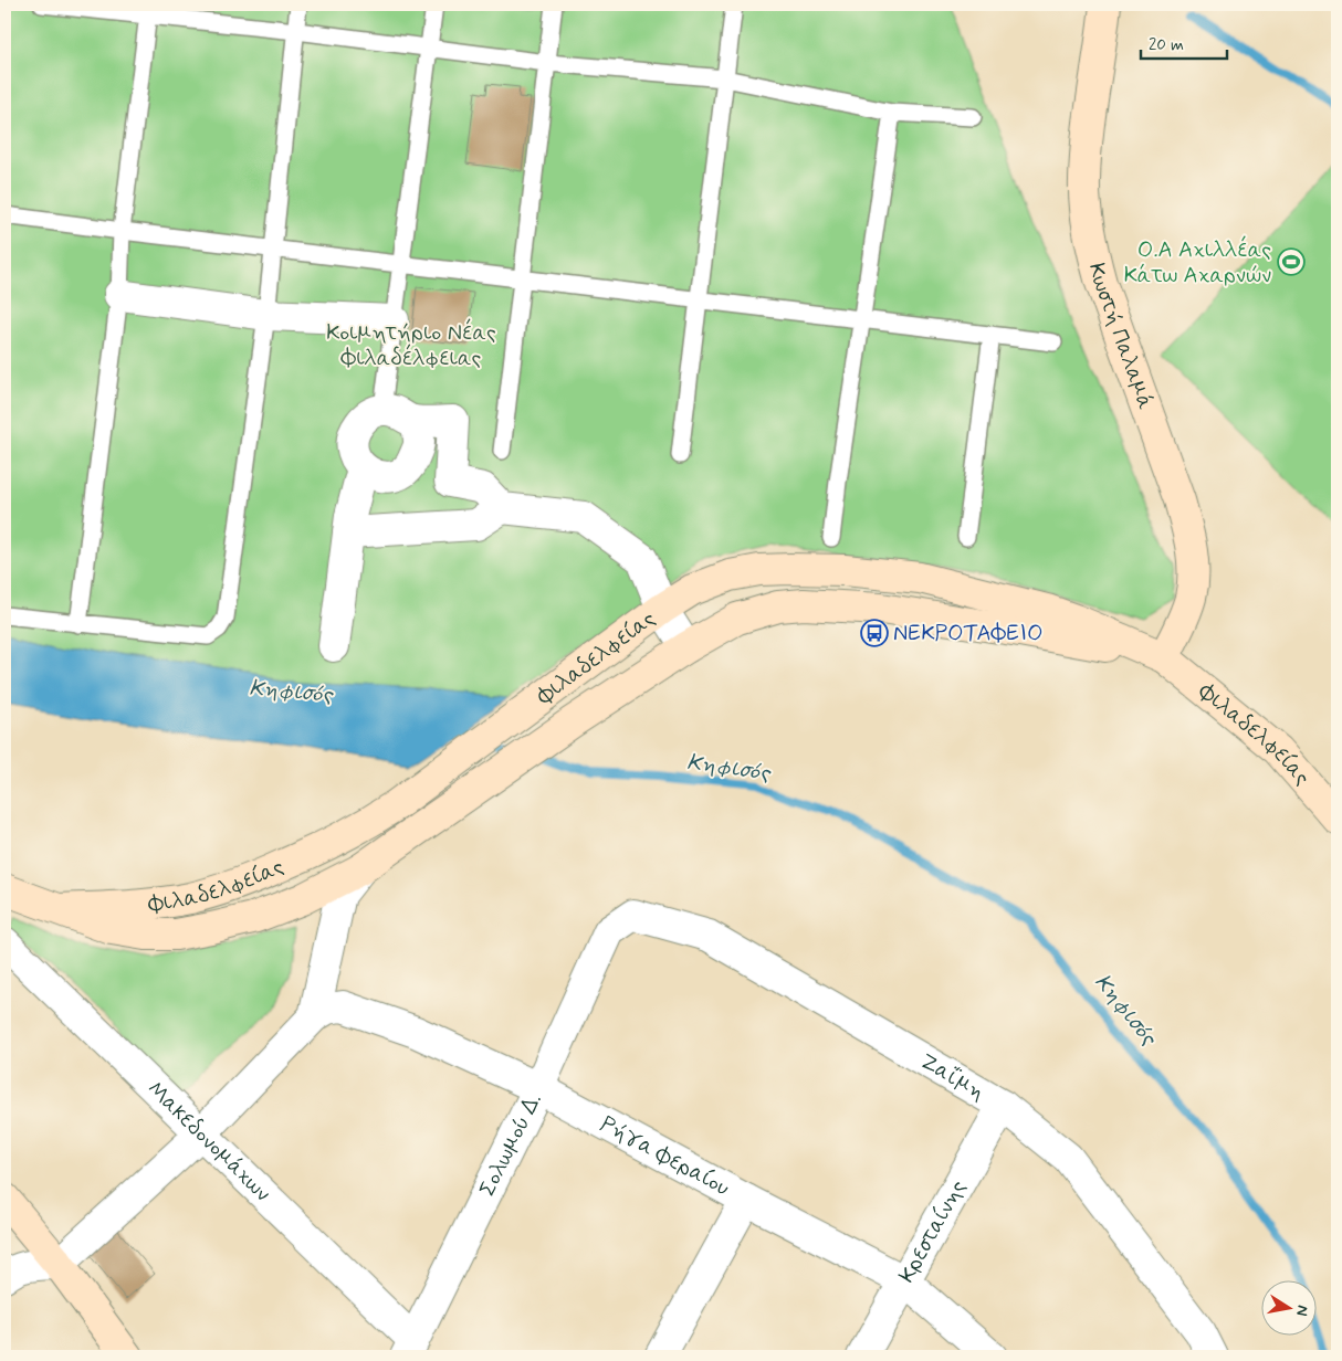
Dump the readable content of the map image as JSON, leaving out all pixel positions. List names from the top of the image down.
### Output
{
  "streets": {
    "main road": ["Κωστή Παλαμά", "Φιλαδελφείας"],
    "street": [
      "Ζαΐμη",
      "Μακεδονομάχων",
      "Σολωμού Δ.",
      "Ρήγα Φεραίου",
      "Κρεσταίνης"
    ]
  },
  "crossings": [
    ["Κωστή Παλαμά", "Φιλαδελφείας"],
    ["Ζαΐμη", "Σολωμού Δ."],
    ["Ζαΐμη", "Κρεσταίνης"],
    ["Μακεδονομάχων", "Σολωμού Δ."],
    ["Σολωμού Δ.", "Ρήγα Φεραίου"],
    ["Ρήγα Φεραίου", "Κρεσταίνης"]
  ],
  "water": ["Κηφισός"],
  "parks": ["Κοιμητήριο Νέας Φιλαδέλφειας"],
  "places": {
    "sports": ["Ο.Α Αχιλλέας Κάτω Αχαρνών"],
    "bus stop": ["ΝΕΚΡΟΤΑΦΕΙΟ"]
  },
  "scale_bar": "20 m",
  "north": "right"
}
